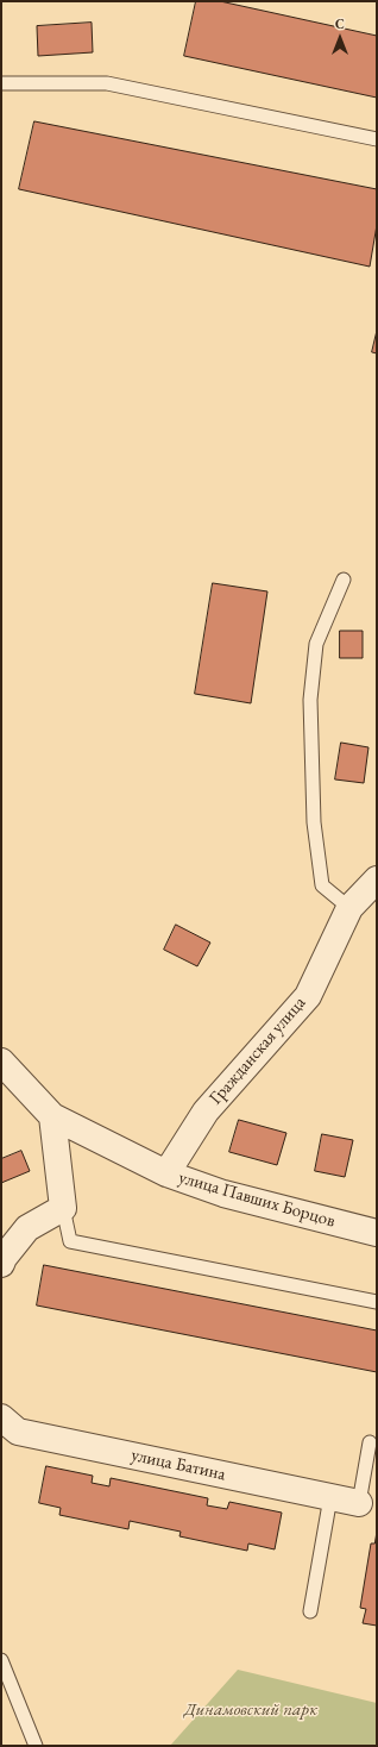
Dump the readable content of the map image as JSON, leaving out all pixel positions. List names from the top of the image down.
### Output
{
  "streets": {
    "street": ["Гражданская улица", "улица Павших Борцов", "улица Батина"]
  },
  "crossings": [
    ["Гражданская улица", "улица Павших Борцов"]
  ],
  "parks": ["Динамовский парк"],
  "north": "top"
}
